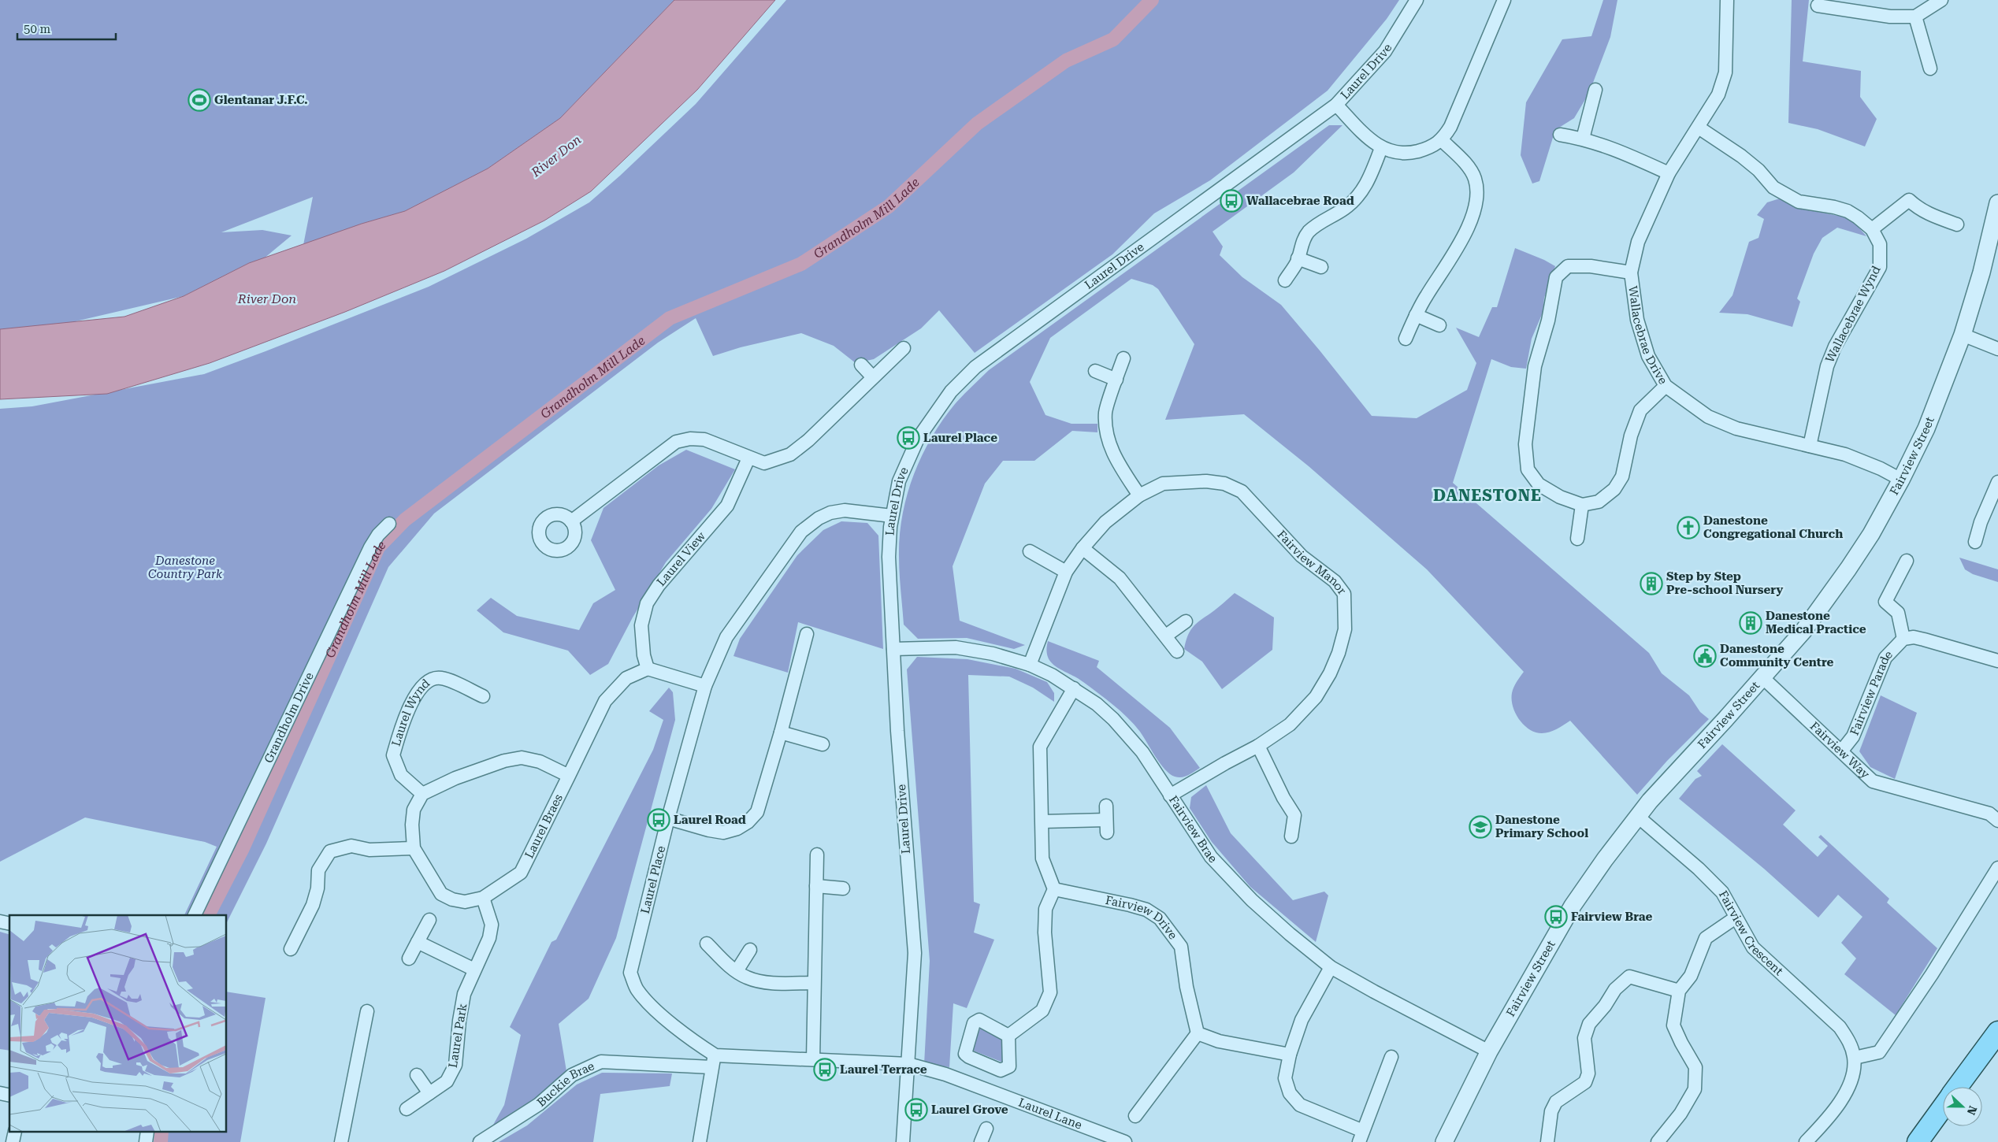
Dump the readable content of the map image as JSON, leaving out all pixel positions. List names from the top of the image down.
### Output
{
  "streets": {
    "street": [
      "Laurel Drive",
      "Wallacebrae Wynd",
      "Wallacebrae Drive",
      "Fairview Street",
      "Laurel View",
      "Fairview Manor",
      "Fairview Parade",
      "Laurel Wynd",
      "Grandholm Drive",
      "Fairview Way",
      "Laurel Braes",
      "Fairview Brae",
      "Laurel Place",
      "Fairview Drive",
      "Fairview Crescent",
      "Laurel Park",
      "Buckie Brae",
      "Laurel Lane"
    ]
  },
  "crossings": [
    ["Laurel Drive", "Fairview Brae"],
    ["Laurel Drive", "Laurel Place"],
    ["Laurel Drive", "Laurel Lane"],
    ["Wallacebrae Wynd", "Wallacebrae Drive"],
    ["Wallacebrae Drive", "Fairview Street"],
    ["Fairview Street", "Fairview Way"],
    ["Fairview Street", "Fairview Brae"],
    ["Fairview Street", "Fairview Crescent"],
    ["Laurel View", "Laurel Braes"],
    ["Fairview Manor", "Fairview Brae"],
    ["Fairview Parade", "Fairview Way"],
    ["Laurel Braes", "Laurel Park"],
    ["Laurel Place", "Buckie Brae"]
  ],
  "districts": ["DANESTONE"],
  "water": ["River Don", "Grandholm Mill Lade"],
  "parks": ["Danestone Country Park"],
  "places": {
    "sports": ["Glentanar J.F.C."],
    "bus stop": [
      "Wallacebrae Road",
      "Laurel Place",
      "Laurel Road",
      "Fairview Brae",
      "Laurel Terrace",
      "Laurel Grove"
    ],
    "church": ["Danestone Congregational Church"],
    "building": ["Step by Step Pre-school Nursery", "Danestone Medical Practice"],
    "public building": ["Danestone Community Centre"],
    "school or university": ["Danestone Primary School"]
  },
  "scale_bar": "50 m",
  "north": "right"
}
